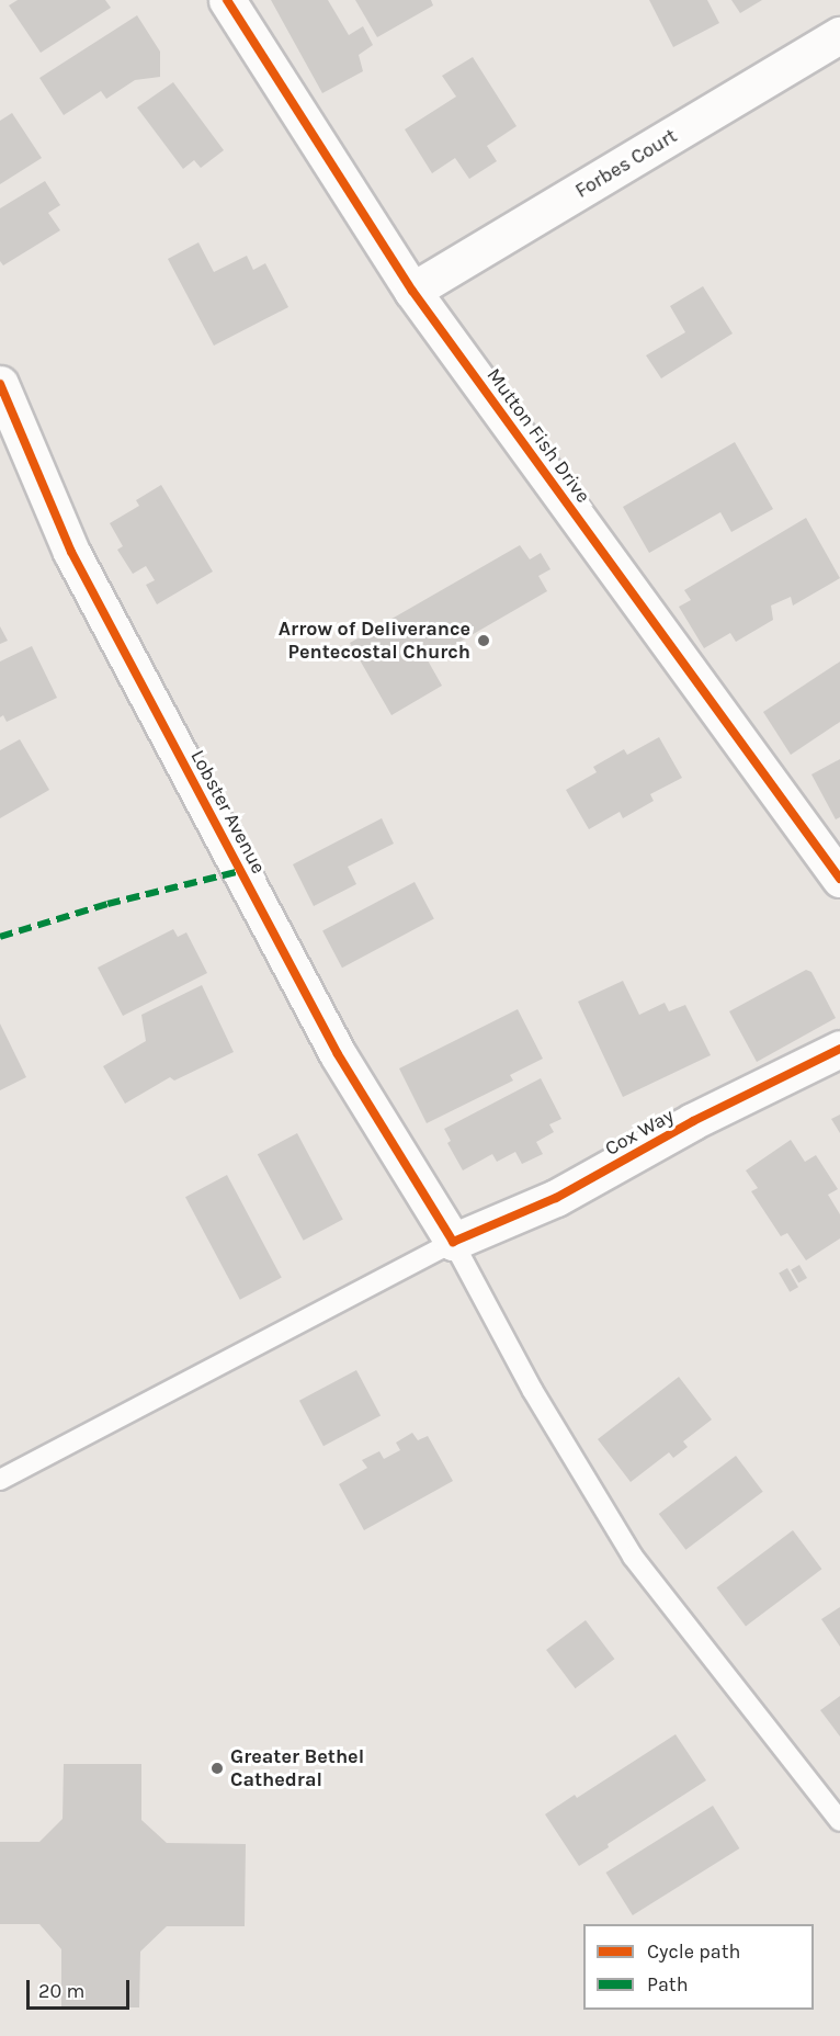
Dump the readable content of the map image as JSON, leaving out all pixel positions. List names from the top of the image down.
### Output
{
  "streets": {
    "street": [
      "Forbes Court",
      "Mutton Fish Drive",
      "Lobster Avenue",
      "Cox Way"
    ]
  },
  "crossings": [
    ["Forbes Court", "Mutton Fish Drive"],
    ["Lobster Avenue", "Cox Way"]
  ],
  "places": ["Arrow of Deliverance Pentecostal Church", "Greater Bethel Cathedral"],
  "legend": ["Cycle path", "Path"],
  "scale_bar": "20 m"
}
